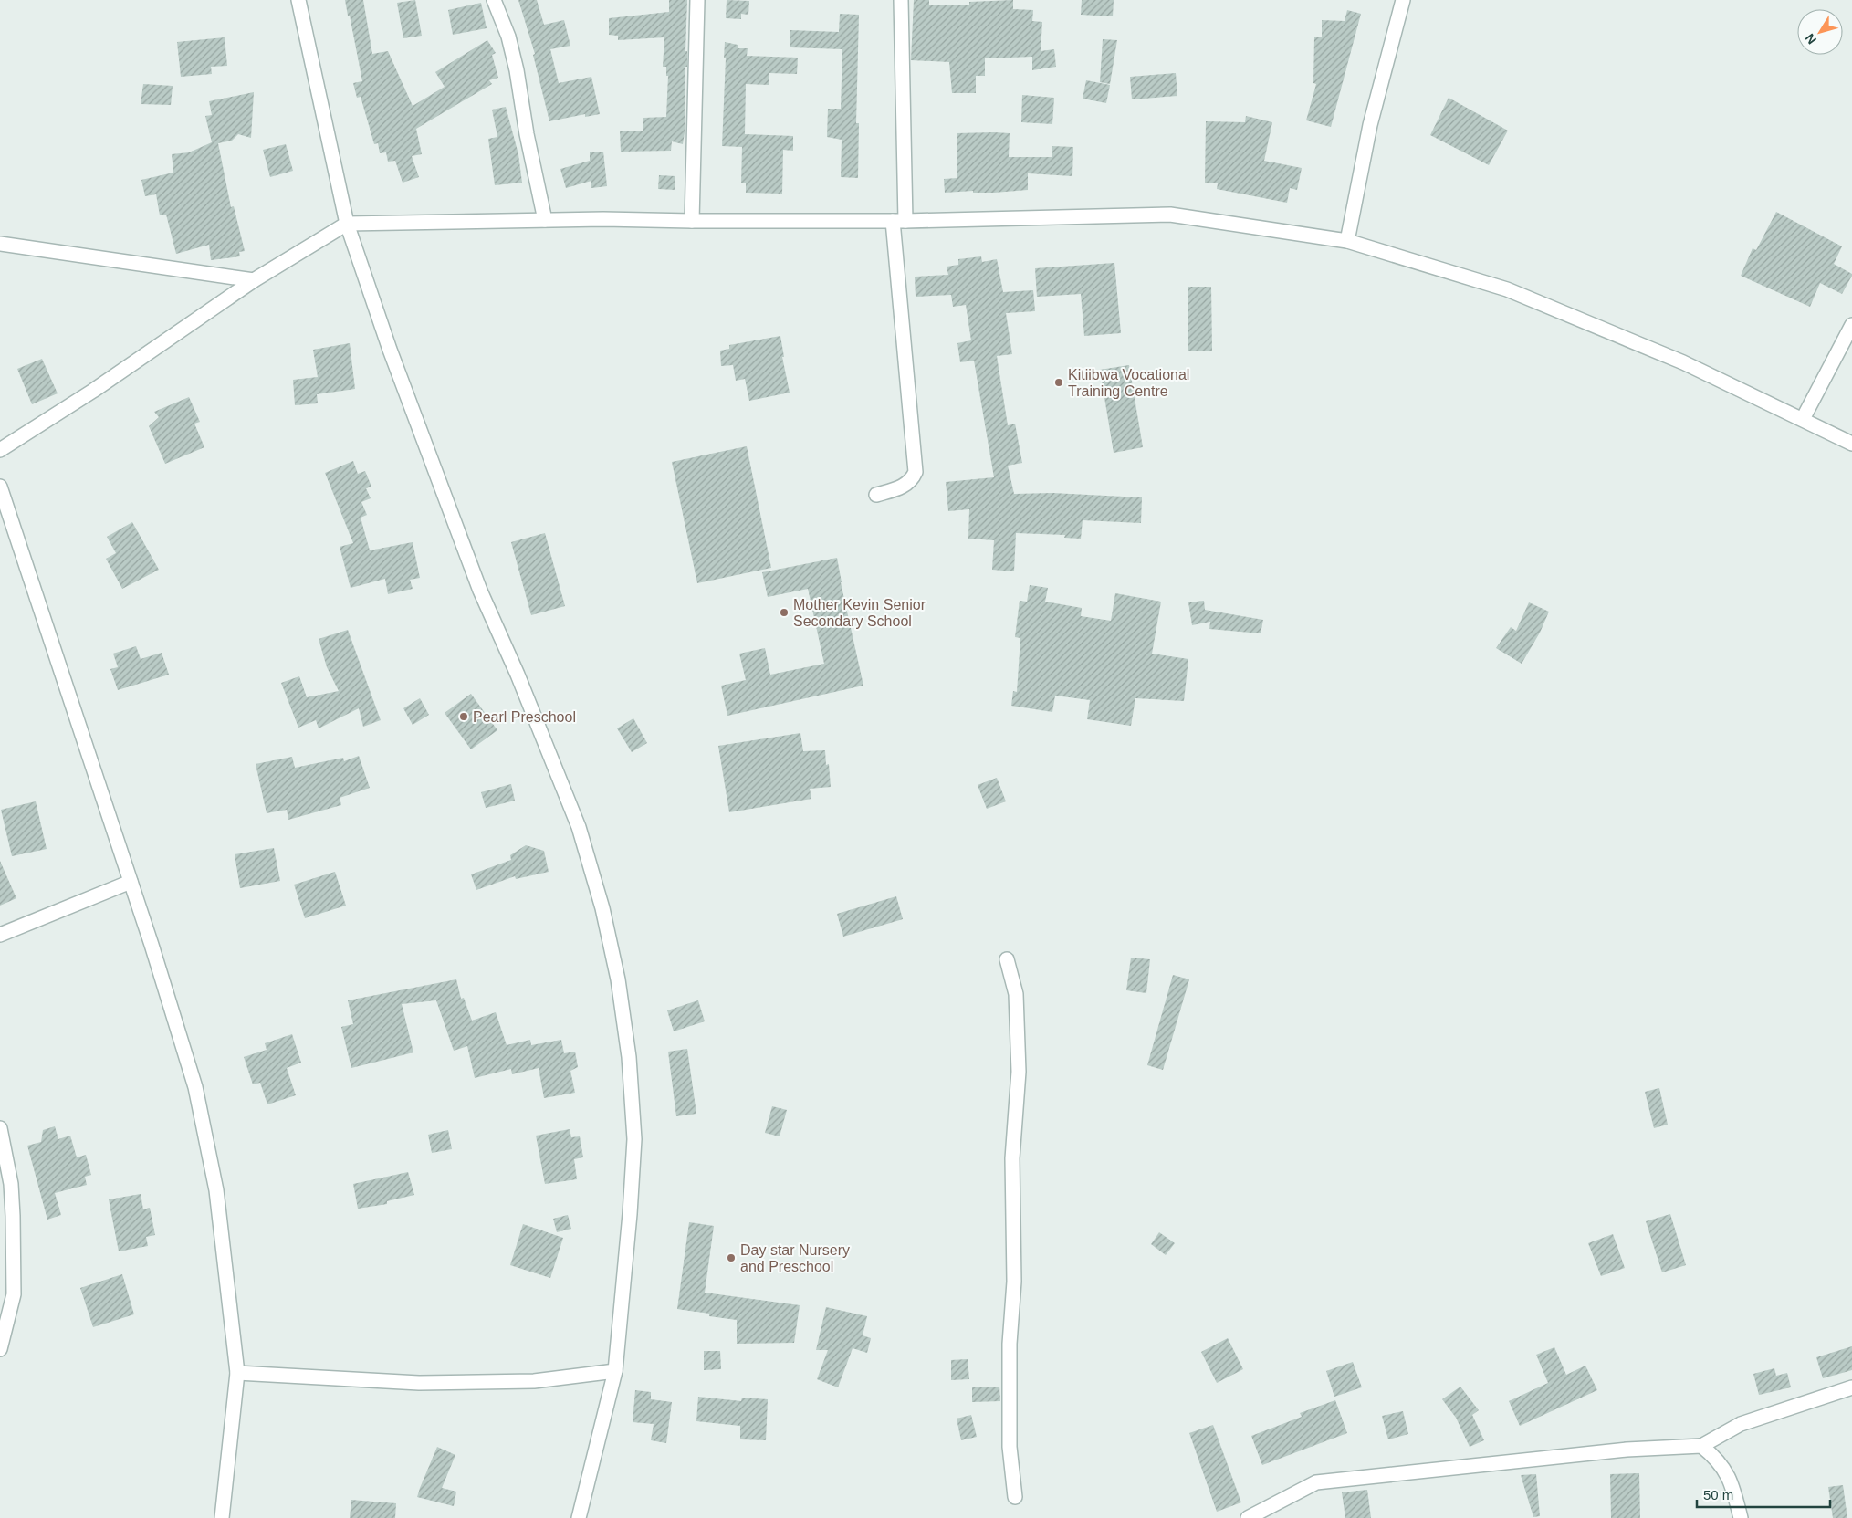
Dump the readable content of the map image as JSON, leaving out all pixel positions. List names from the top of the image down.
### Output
{
  "places": [
    "Kitiibwa Vocational Training Centre",
    "Mother Kevin Senior Secondary School",
    "Pearl Preschool",
    "Day star Nursery and Preschool"
  ],
  "scale_bar": "50 m",
  "north": "bottom left"
}
